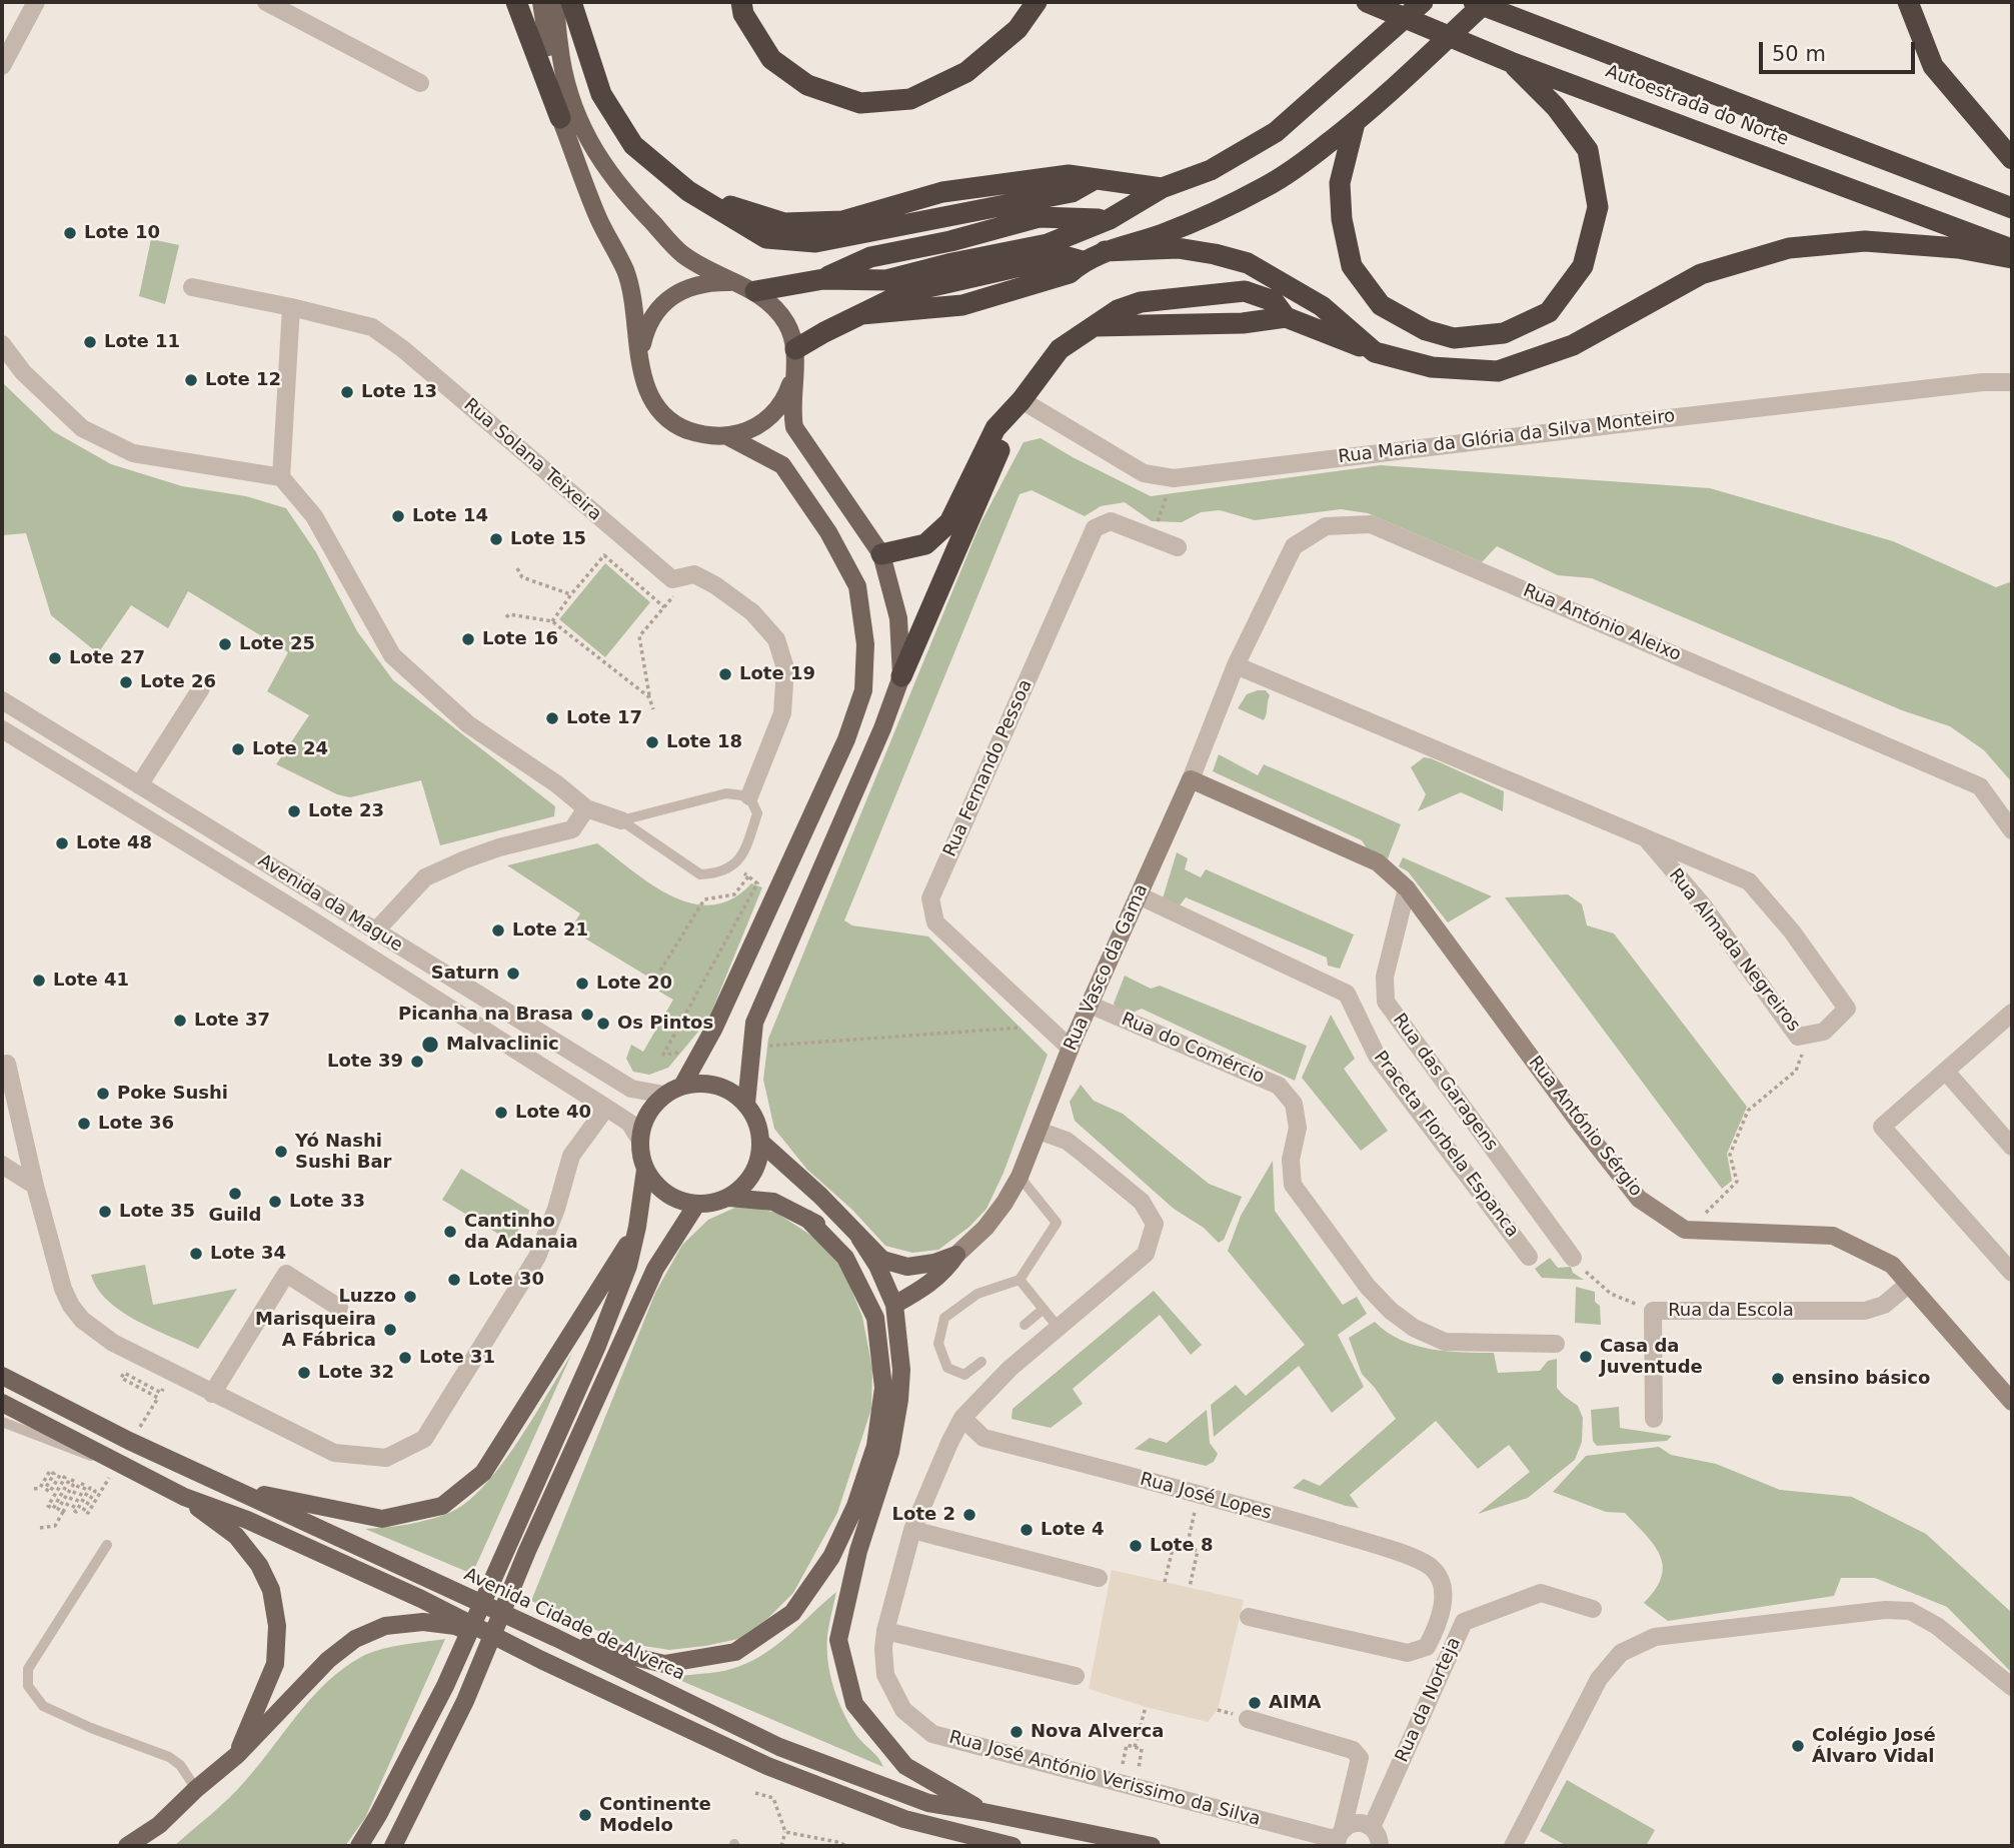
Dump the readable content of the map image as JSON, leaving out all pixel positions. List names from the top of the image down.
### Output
{
  "streets": {
    "highway": ["Autoestrada do Norte"],
    "main road": ["Rua Vasco da Gama", "Rua António Sérgio", "Avenida Cidade de Alverca"],
    "street": [
      "Rua Maria da Glória da Silva Monteiro",
      "Rua Solana Teixeira",
      "Rua António Aleixo",
      "Rua Fernando Pessoa",
      "Avenida da Mague",
      "Rua Almada Negreiros",
      "Rua do Comércio",
      "Rua das Garagens",
      "Praceta Florbela Espanca",
      "Rua da Escola",
      "Rua José Lopes",
      "Rua da Norteja",
      "Rua José António Verissimo da Silva"
    ]
  },
  "crossings": [
    ["Rua António Aleixo", "Rua Almada Negreiros"],
    ["Rua António Aleixo", "Rua Vasco da Gama"],
    ["Rua Fernando Pessoa", "Rua Vasco da Gama"],
    ["Rua Almada Negreiros", "Rua Vasco da Gama"],
    ["Rua Vasco da Gama", "Rua do Comércio"],
    ["Rua Vasco da Gama", "Rua António Sérgio"],
    ["Rua Vasco da Gama", "Praceta Florbela Espanca"],
    ["Rua Vasco da Gama", "Rua José António Verissimo da Silva"],
    ["Rua das Garagens", "Rua António Sérgio"],
    ["Rua António Sérgio", "Rua da Escola"],
    ["Rua José Lopes", "Rua José António Verissimo da Silva"],
    ["Rua da Norteja", "Rua José António Verissimo da Silva"]
  ],
  "places": [
    "Lote 10",
    "Lote 11",
    "Lote 12",
    "Lote 13",
    "Lote 14",
    "Lote 15",
    "Lote 16",
    "Lote 25",
    "Lote 27",
    "Lote 19",
    "Lote 26",
    "Lote 17",
    "Lote 18",
    "Lote 24",
    "Lote 23",
    "Lote 48",
    "Lote 21",
    "Saturn",
    "Lote 41",
    "Lote 20",
    "Picanha na Brasa",
    "Lote 37",
    "Os Pintos",
    "Malvaclinic",
    "Lote 39",
    "Poke Sushi",
    "Lote 40",
    "Lote 36",
    "Yó Nashi Sushi Bar",
    "Guild",
    "Lote 33",
    "Lote 35",
    "Cantinho da Adanaia",
    "Lote 34",
    "Lote 30",
    "Luzzo",
    "Marisqueira A Fábrica",
    "Casa da Juventude",
    "Lote 31",
    "Lote 32",
    "ensino básico",
    "Lote 2",
    "Lote 4",
    "Lote 8",
    "AIMA",
    "Nova Alverca",
    "Colégio José Álvaro Vidal",
    "Continente Modelo"
  ],
  "scale_bar": "50 m"
}
